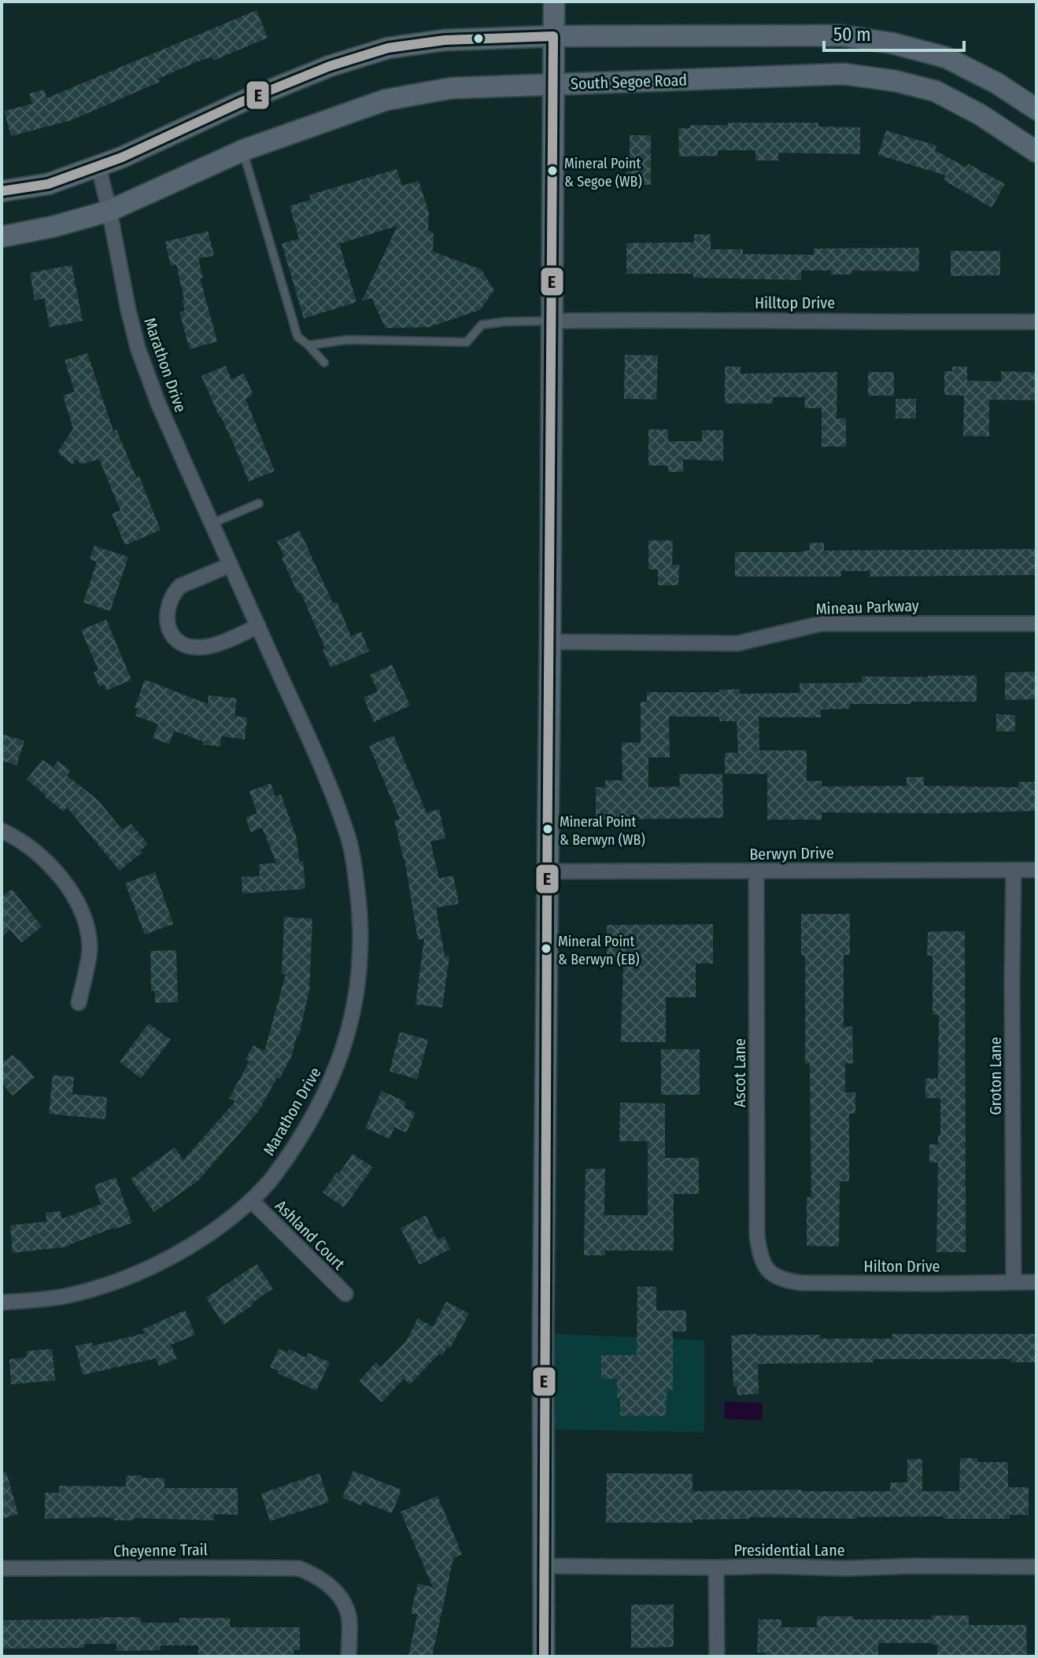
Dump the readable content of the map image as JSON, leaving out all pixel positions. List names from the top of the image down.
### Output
{
  "streets": {
    "street": [
      "South Segoe Road",
      "Hilltop Drive",
      "Marathon Drive",
      "Mineau Parkway",
      "Berwyn Drive",
      "Ascot Lane",
      "Groton Lane",
      "Ashland Court",
      "Hilton Drive",
      "Cheyenne Trail",
      "Presidential Lane"
    ]
  },
  "crossings": [
    ["South Segoe Road", "Marathon Drive"],
    ["Marathon Drive", "Ashland Court"],
    ["Berwyn Drive", "Ascot Lane"],
    ["Berwyn Drive", "Groton Lane"],
    ["Ascot Lane", "Hilton Drive"],
    ["Groton Lane", "Hilton Drive"]
  ],
  "places": ["Mineral Point & Segoe (WB)", "Mineral Point & Berwyn (WB)", "Mineral Point & Berwyn (EB)"],
  "lines": ["transit line E"],
  "scale_bar": "50 m"
}
